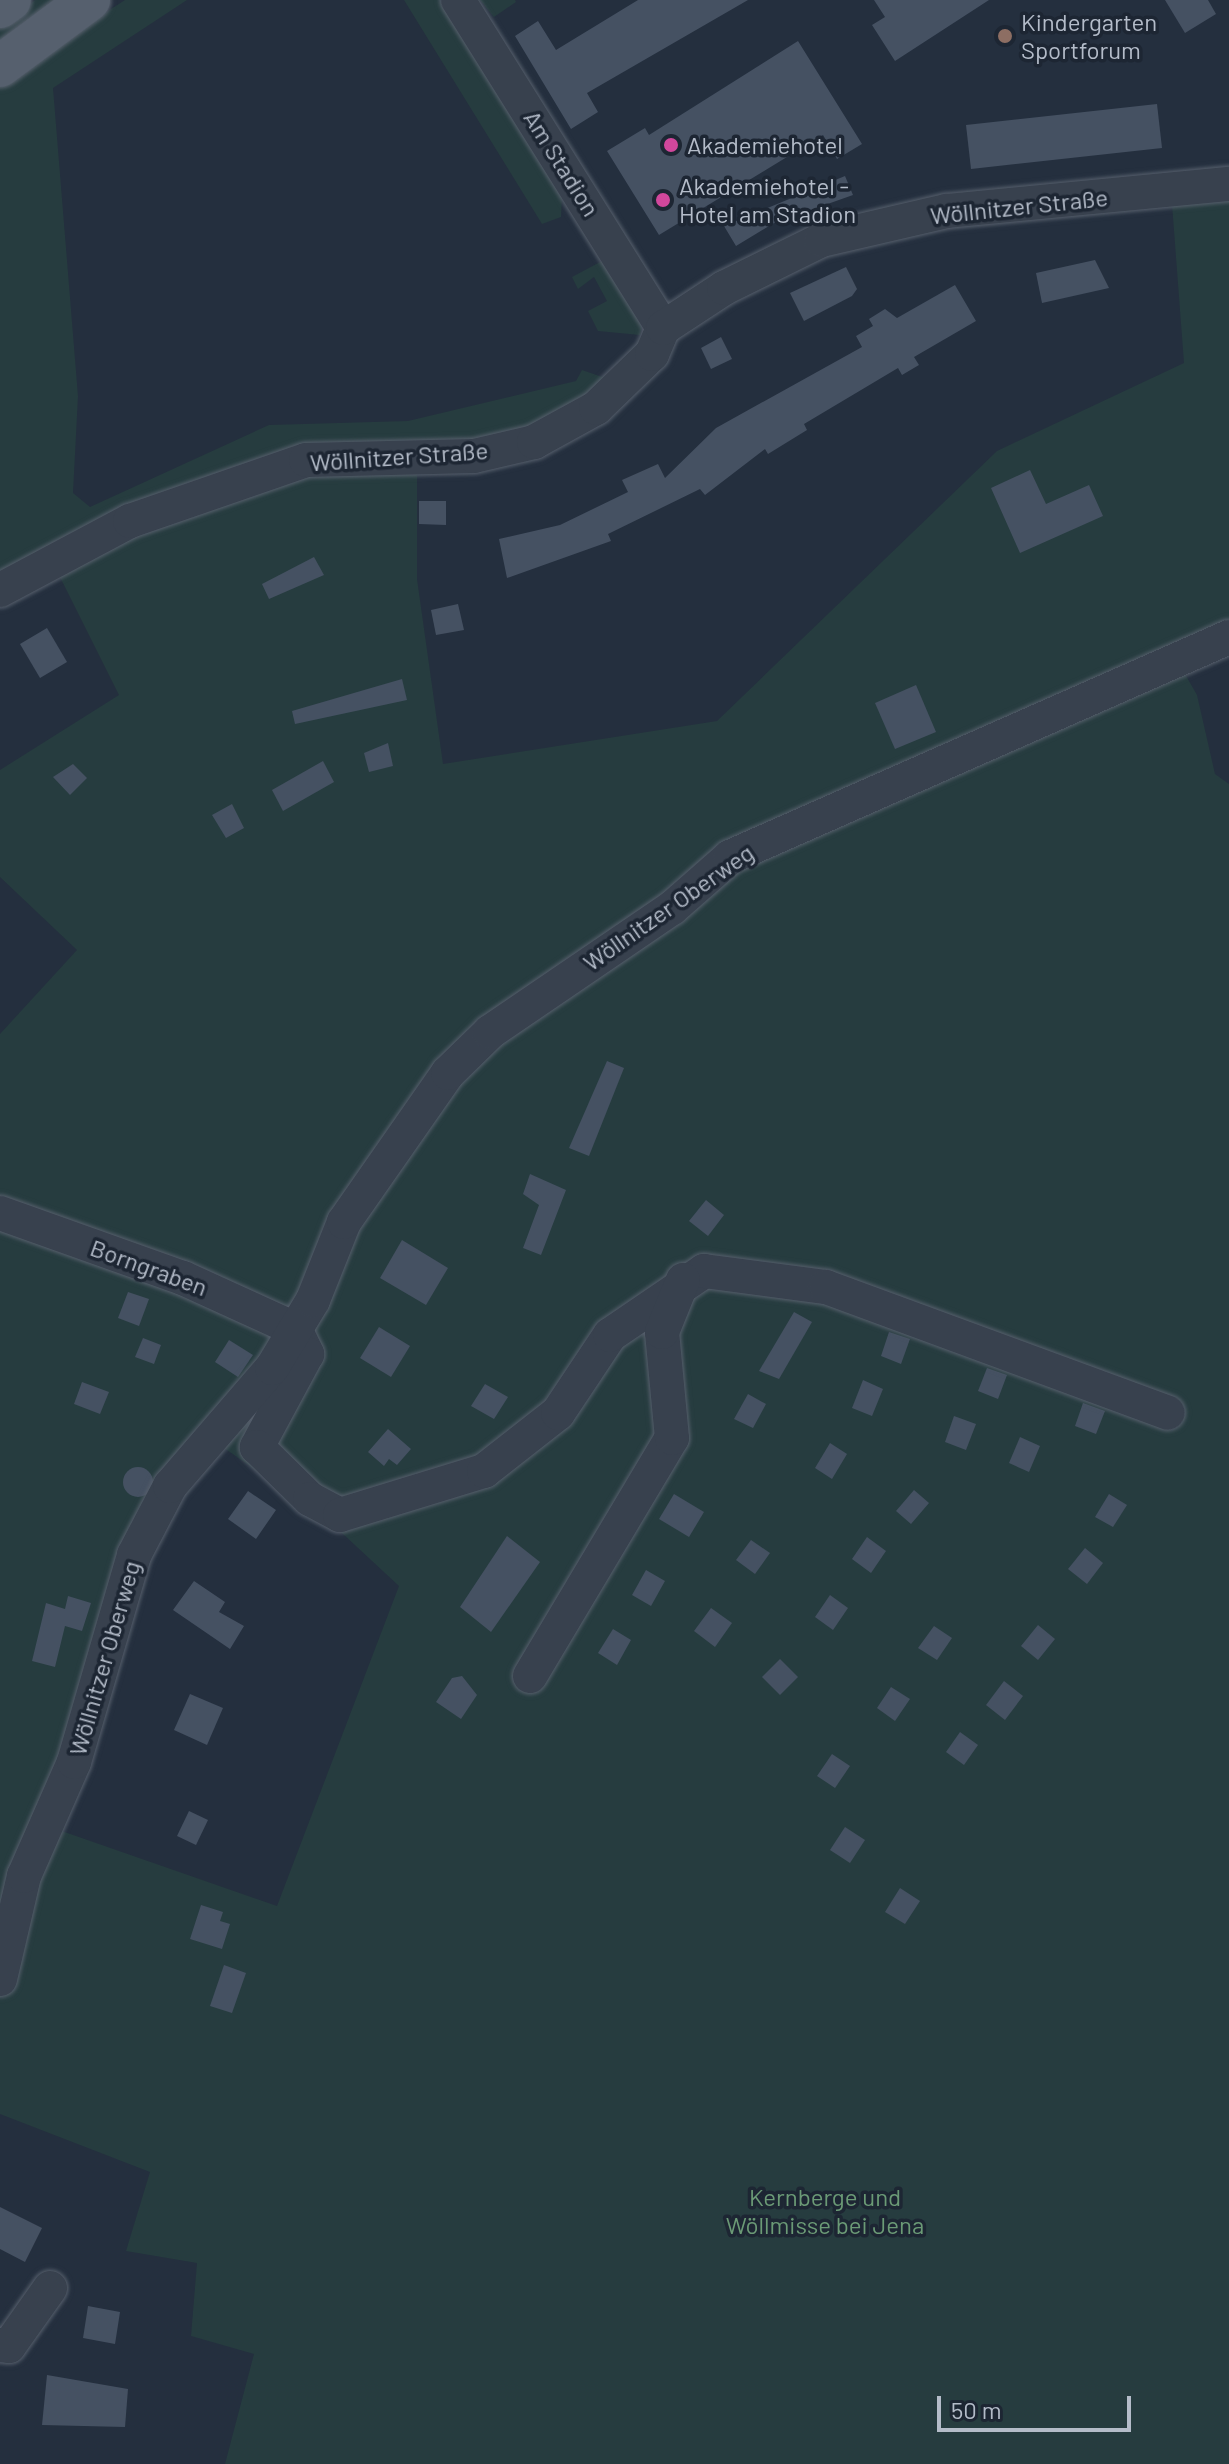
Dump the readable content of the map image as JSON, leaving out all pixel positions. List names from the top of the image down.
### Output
{
  "streets": {
    "street": [
      "Am Stadion",
      "Wöllnitzer Straße",
      "Wöllnitzer Oberweg",
      "Borngraben"
    ]
  },
  "crossings": [
    ["Am Stadion", "Wöllnitzer Straße"],
    ["Wöllnitzer Oberweg", "Borngraben"]
  ],
  "parks": ["Kernberge und Wöllmisse bei Jena"],
  "places": ["Kindergarten Sportforum", "Akademiehotel", "Akademiehotel - Hotel am Stadion"],
  "scale_bar": "50 m"
}
